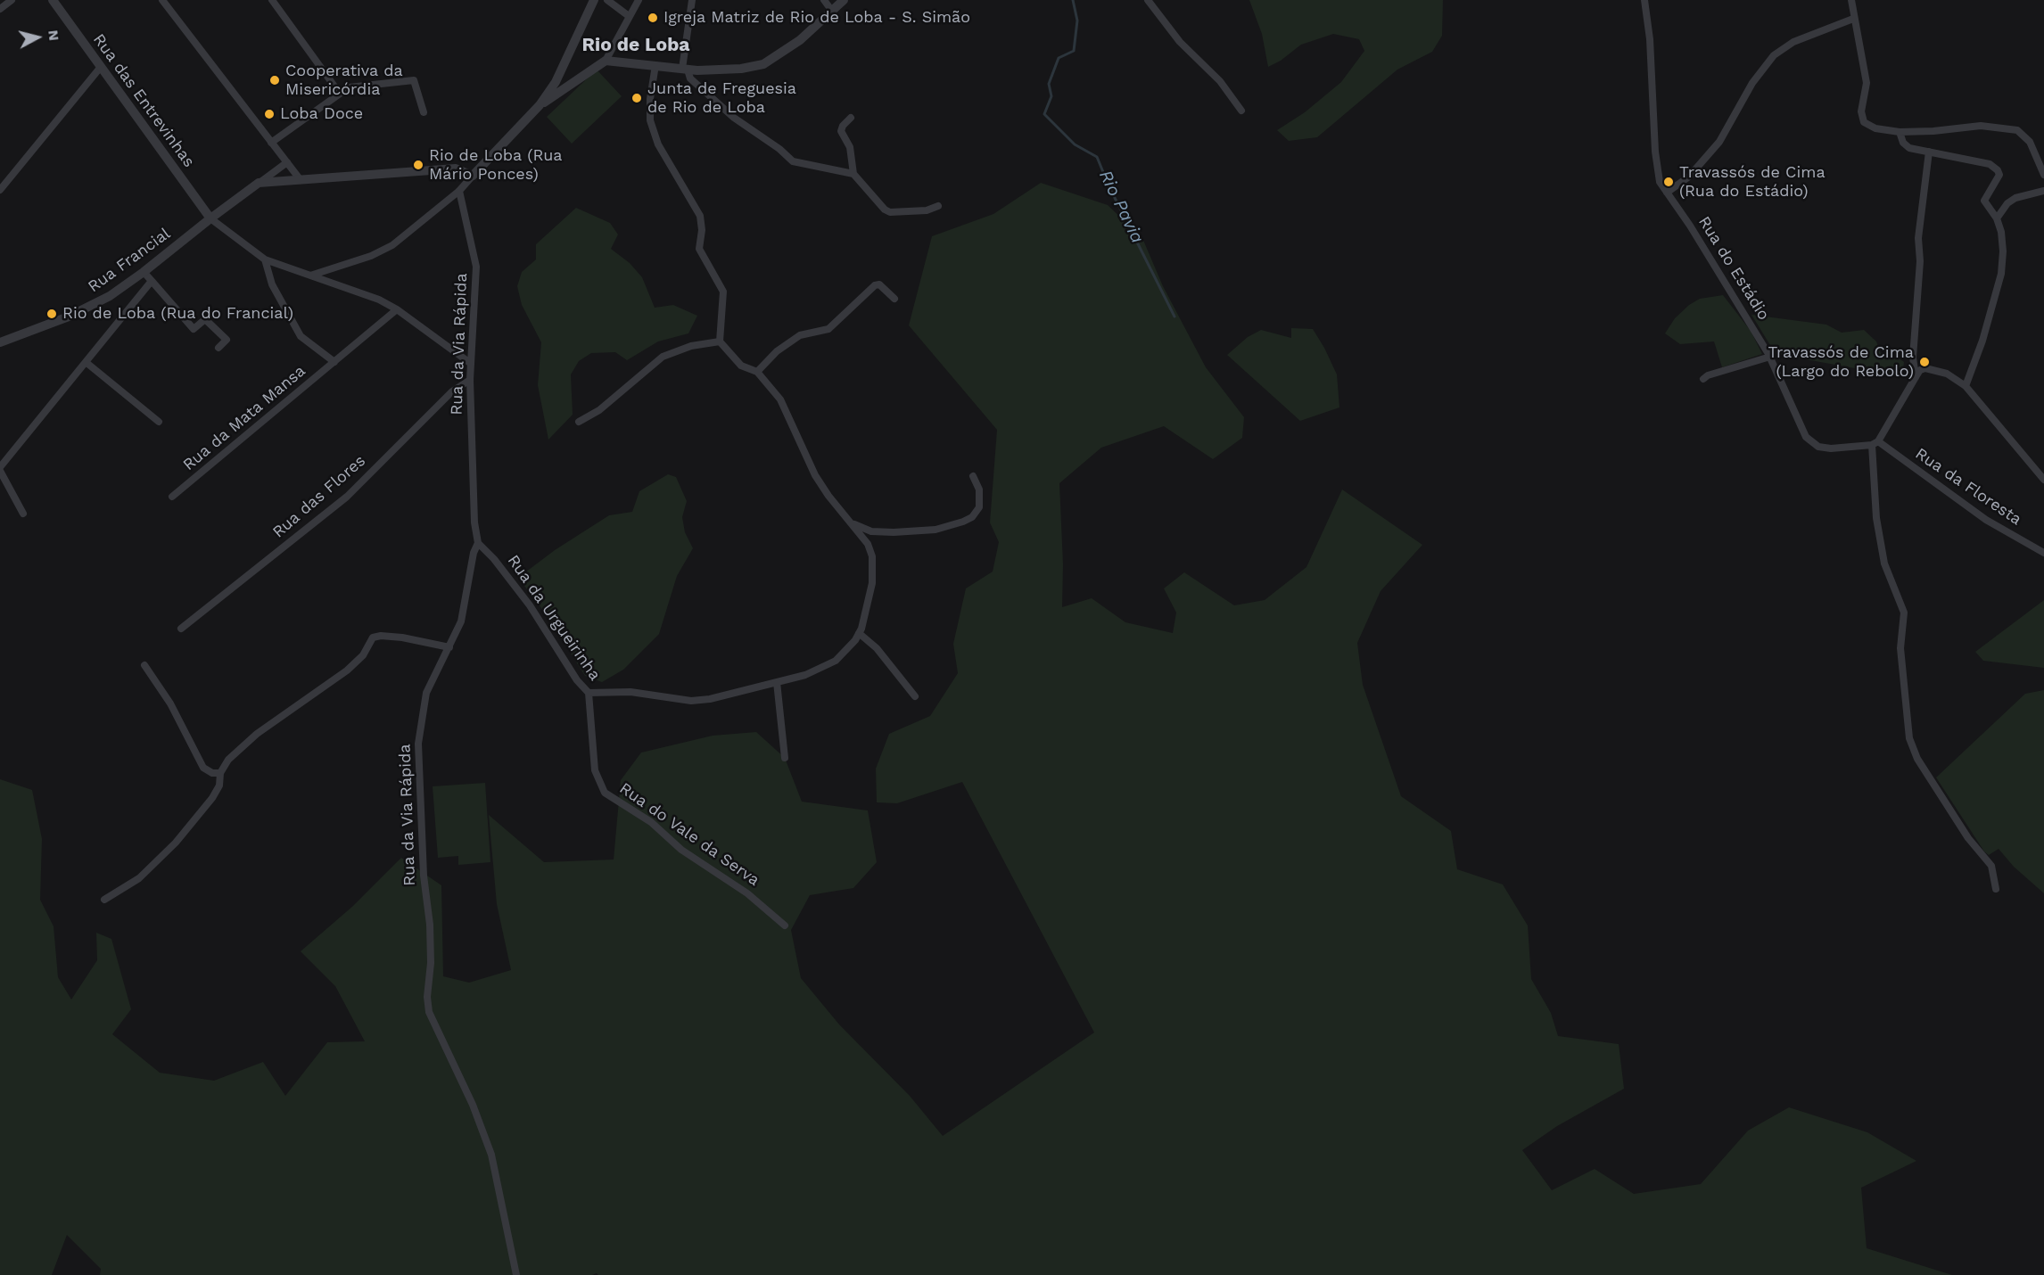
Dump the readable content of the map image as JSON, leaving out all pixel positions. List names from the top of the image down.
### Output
{
  "streets": {
    "street": [
      "Rua das Entrevinhas",
      "Rua Francial",
      "Rua do Estádio",
      "Rua da Via Rápida",
      "Rua da Mata Mansa",
      "Rua da Floresta",
      "Rua das Flores",
      "Rua da Urgueirinha",
      "Rua do Vale da Serva"
    ]
  },
  "crossings": [
    ["Rua das Entrevinhas", "Rua Francial"],
    ["Rua do Estádio", "Rua da Floresta"],
    ["Rua da Via Rápida", "Rua das Flores"],
    ["Rua da Via Rápida", "Rua da Urgueirinha"],
    ["Rua da Urgueirinha", "Rua do Vale da Serva"]
  ],
  "districts": ["Rio de Loba"],
  "water": ["Rio Pavia"],
  "places": [
    "Igreja Matriz de Rio de Loba - S. Simão",
    "Cooperativa da Misericórdia",
    "Junta de Freguesia de Rio de Loba",
    "Loba Doce",
    "Rio de Loba (Rua Mário Ponces)",
    "Travassós de Cima (Rua do Estádio)",
    "Rio de Loba (Rua do Francial)",
    "Travassós de Cima (Largo do Rebolo)"
  ],
  "north": "right"
}
